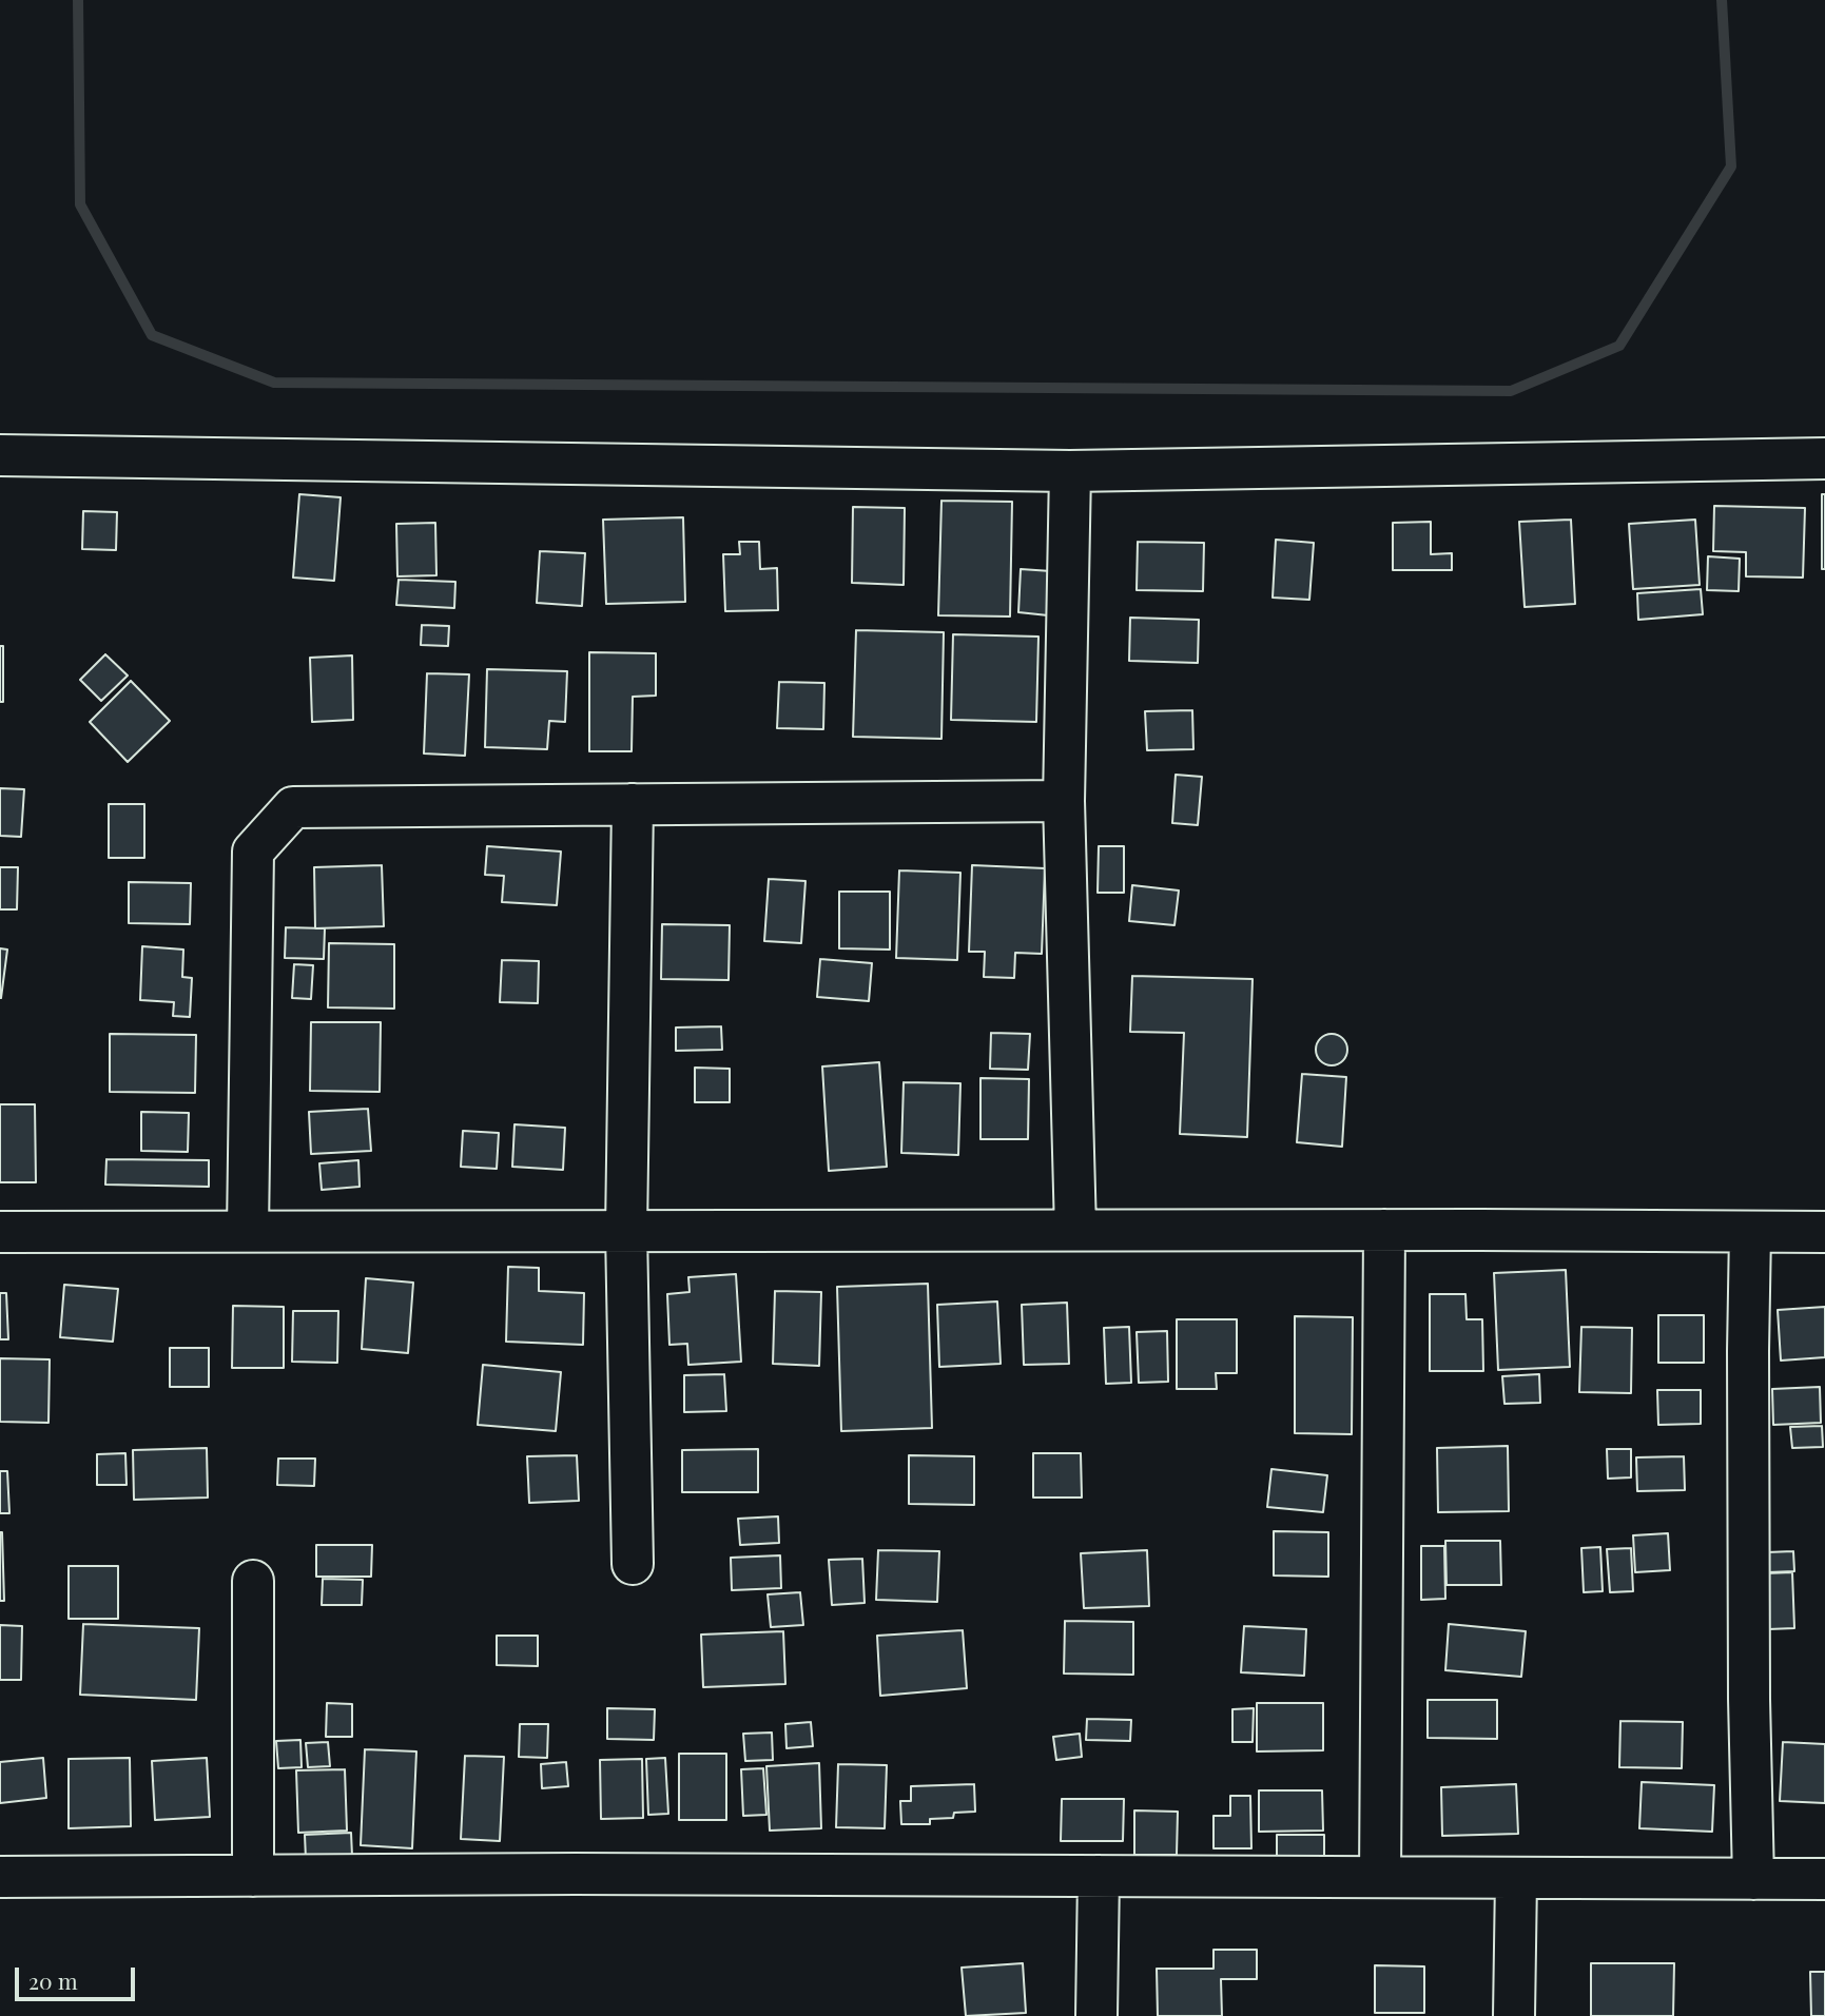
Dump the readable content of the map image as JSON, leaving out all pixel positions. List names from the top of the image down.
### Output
{
  "scale_bar": "20 m"
}
